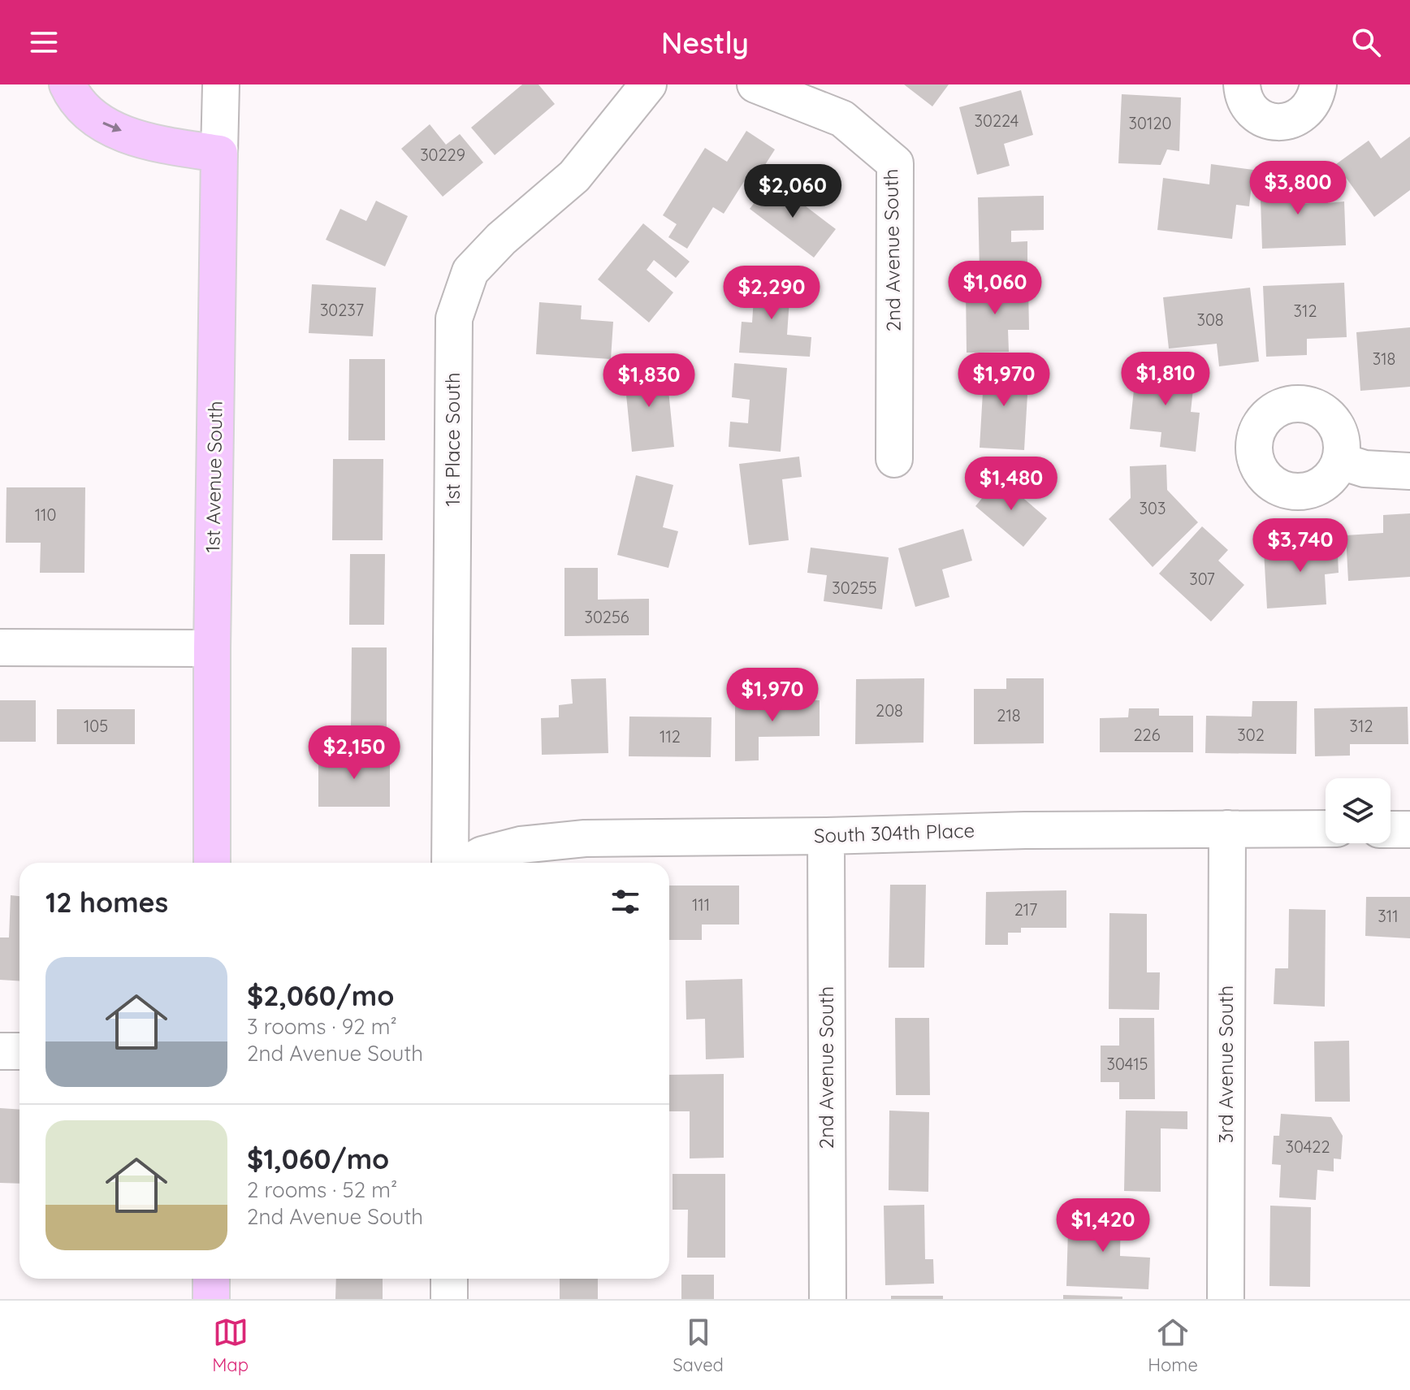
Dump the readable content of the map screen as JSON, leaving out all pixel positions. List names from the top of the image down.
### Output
{
  "streets": {
    "main road": ["1st Avenue South"],
    "street": [
      "2nd Avenue South",
      "1st Place South",
      "South 304th Place",
      "3rd Avenue South"
    ]
  },
  "crossings": [
    ["2nd Avenue South", "South 304th Place"],
    ["South 304th Place", "3rd Avenue South"]
  ],
  "house_numbers": [
    "30224",
    "30120",
    "30229",
    "30237",
    "312",
    "308",
    "318",
    "303",
    "110",
    "307",
    "30255",
    "30256",
    "208",
    "218",
    "105",
    "312",
    "226",
    "302",
    "112",
    "111",
    "217",
    "311",
    "30415",
    "30422"
  ],
  "page": {
    "header": "Nestly",
    "price": [
      "$3,800",
      "$2,060",
      "$1,060",
      "$2,290",
      "$1,810",
      "$1,970",
      "$1,830",
      "$1,480",
      "$3,740",
      "$1,970",
      "$2,150",
      "$1,420"
    ],
    "heading": "12 homes",
    "list": [
      {
        "name": "$2,060/mo",
        "note": "3 rooms · 92 m² · 2nd Avenue South"
      },
      {
        "name": "$1,060/mo",
        "note": "2 rooms · 52 m² · 2nd Avenue South"
      }
    ],
    "tabs": ["Map", "Saved", "Home"]
  }
}
